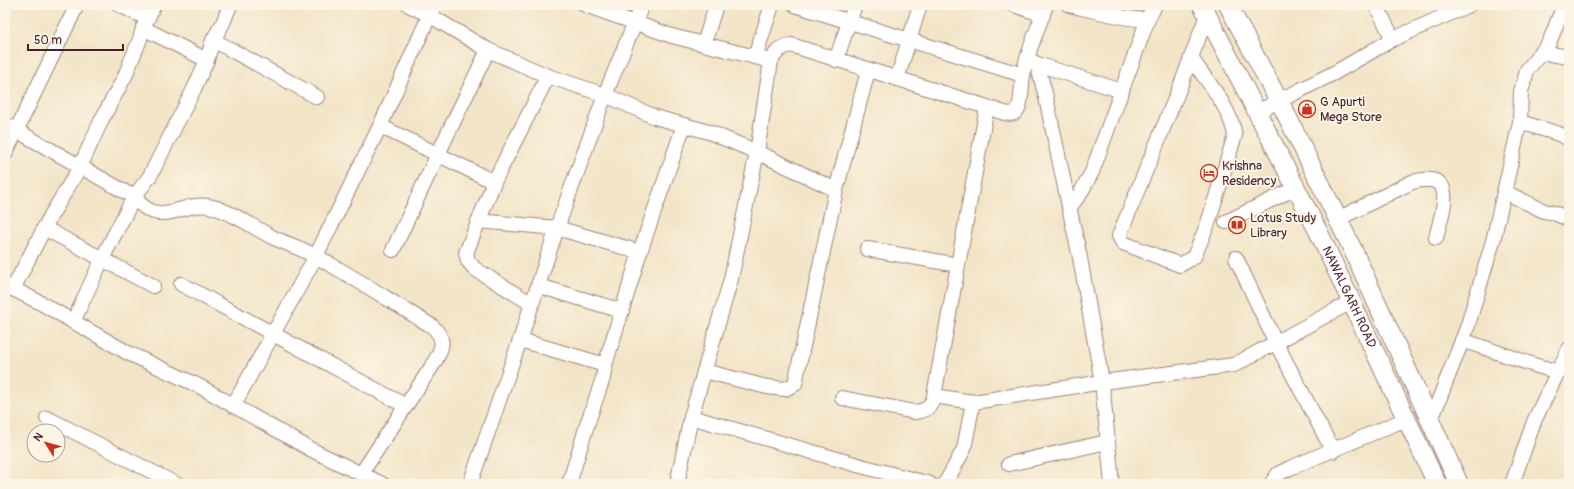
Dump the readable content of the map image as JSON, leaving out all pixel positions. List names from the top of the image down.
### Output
{
  "streets": {
    "street": ["NAWALGARH ROAD"]
  },
  "places": {
    "shop": ["G Apurti Mega Store"],
    "hotel": ["Krishna Residency"],
    "library": ["Lotus Study Library"]
  },
  "scale_bar": "50 m",
  "north": "top left"
}
